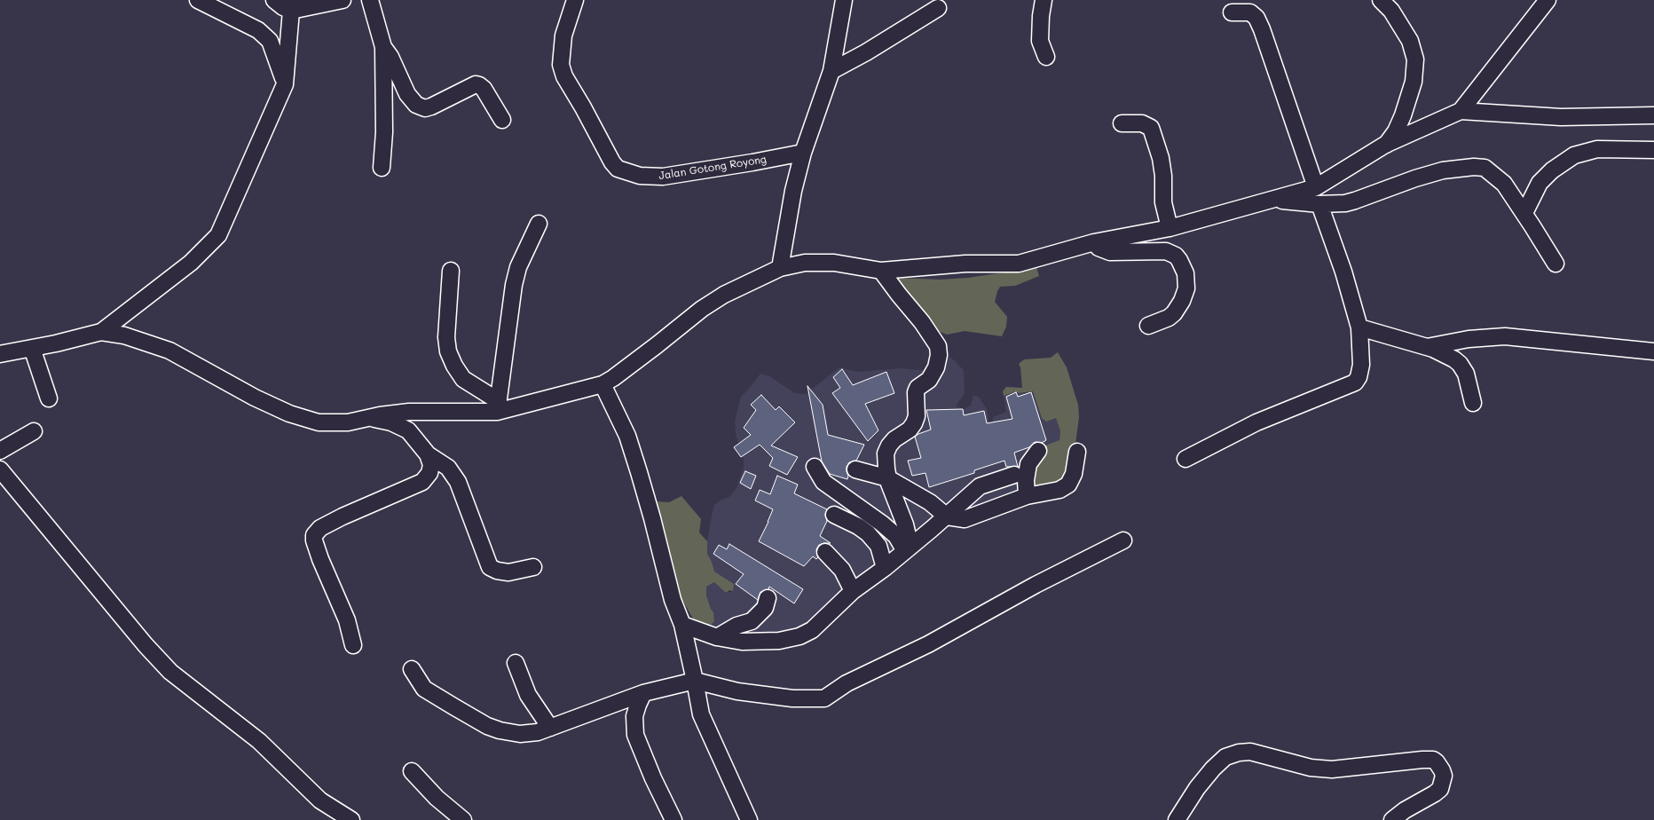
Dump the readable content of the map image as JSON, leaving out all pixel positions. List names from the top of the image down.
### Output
{
  "streets": {
    "street": ["Jalan Gotong Royong"]
  }
}
